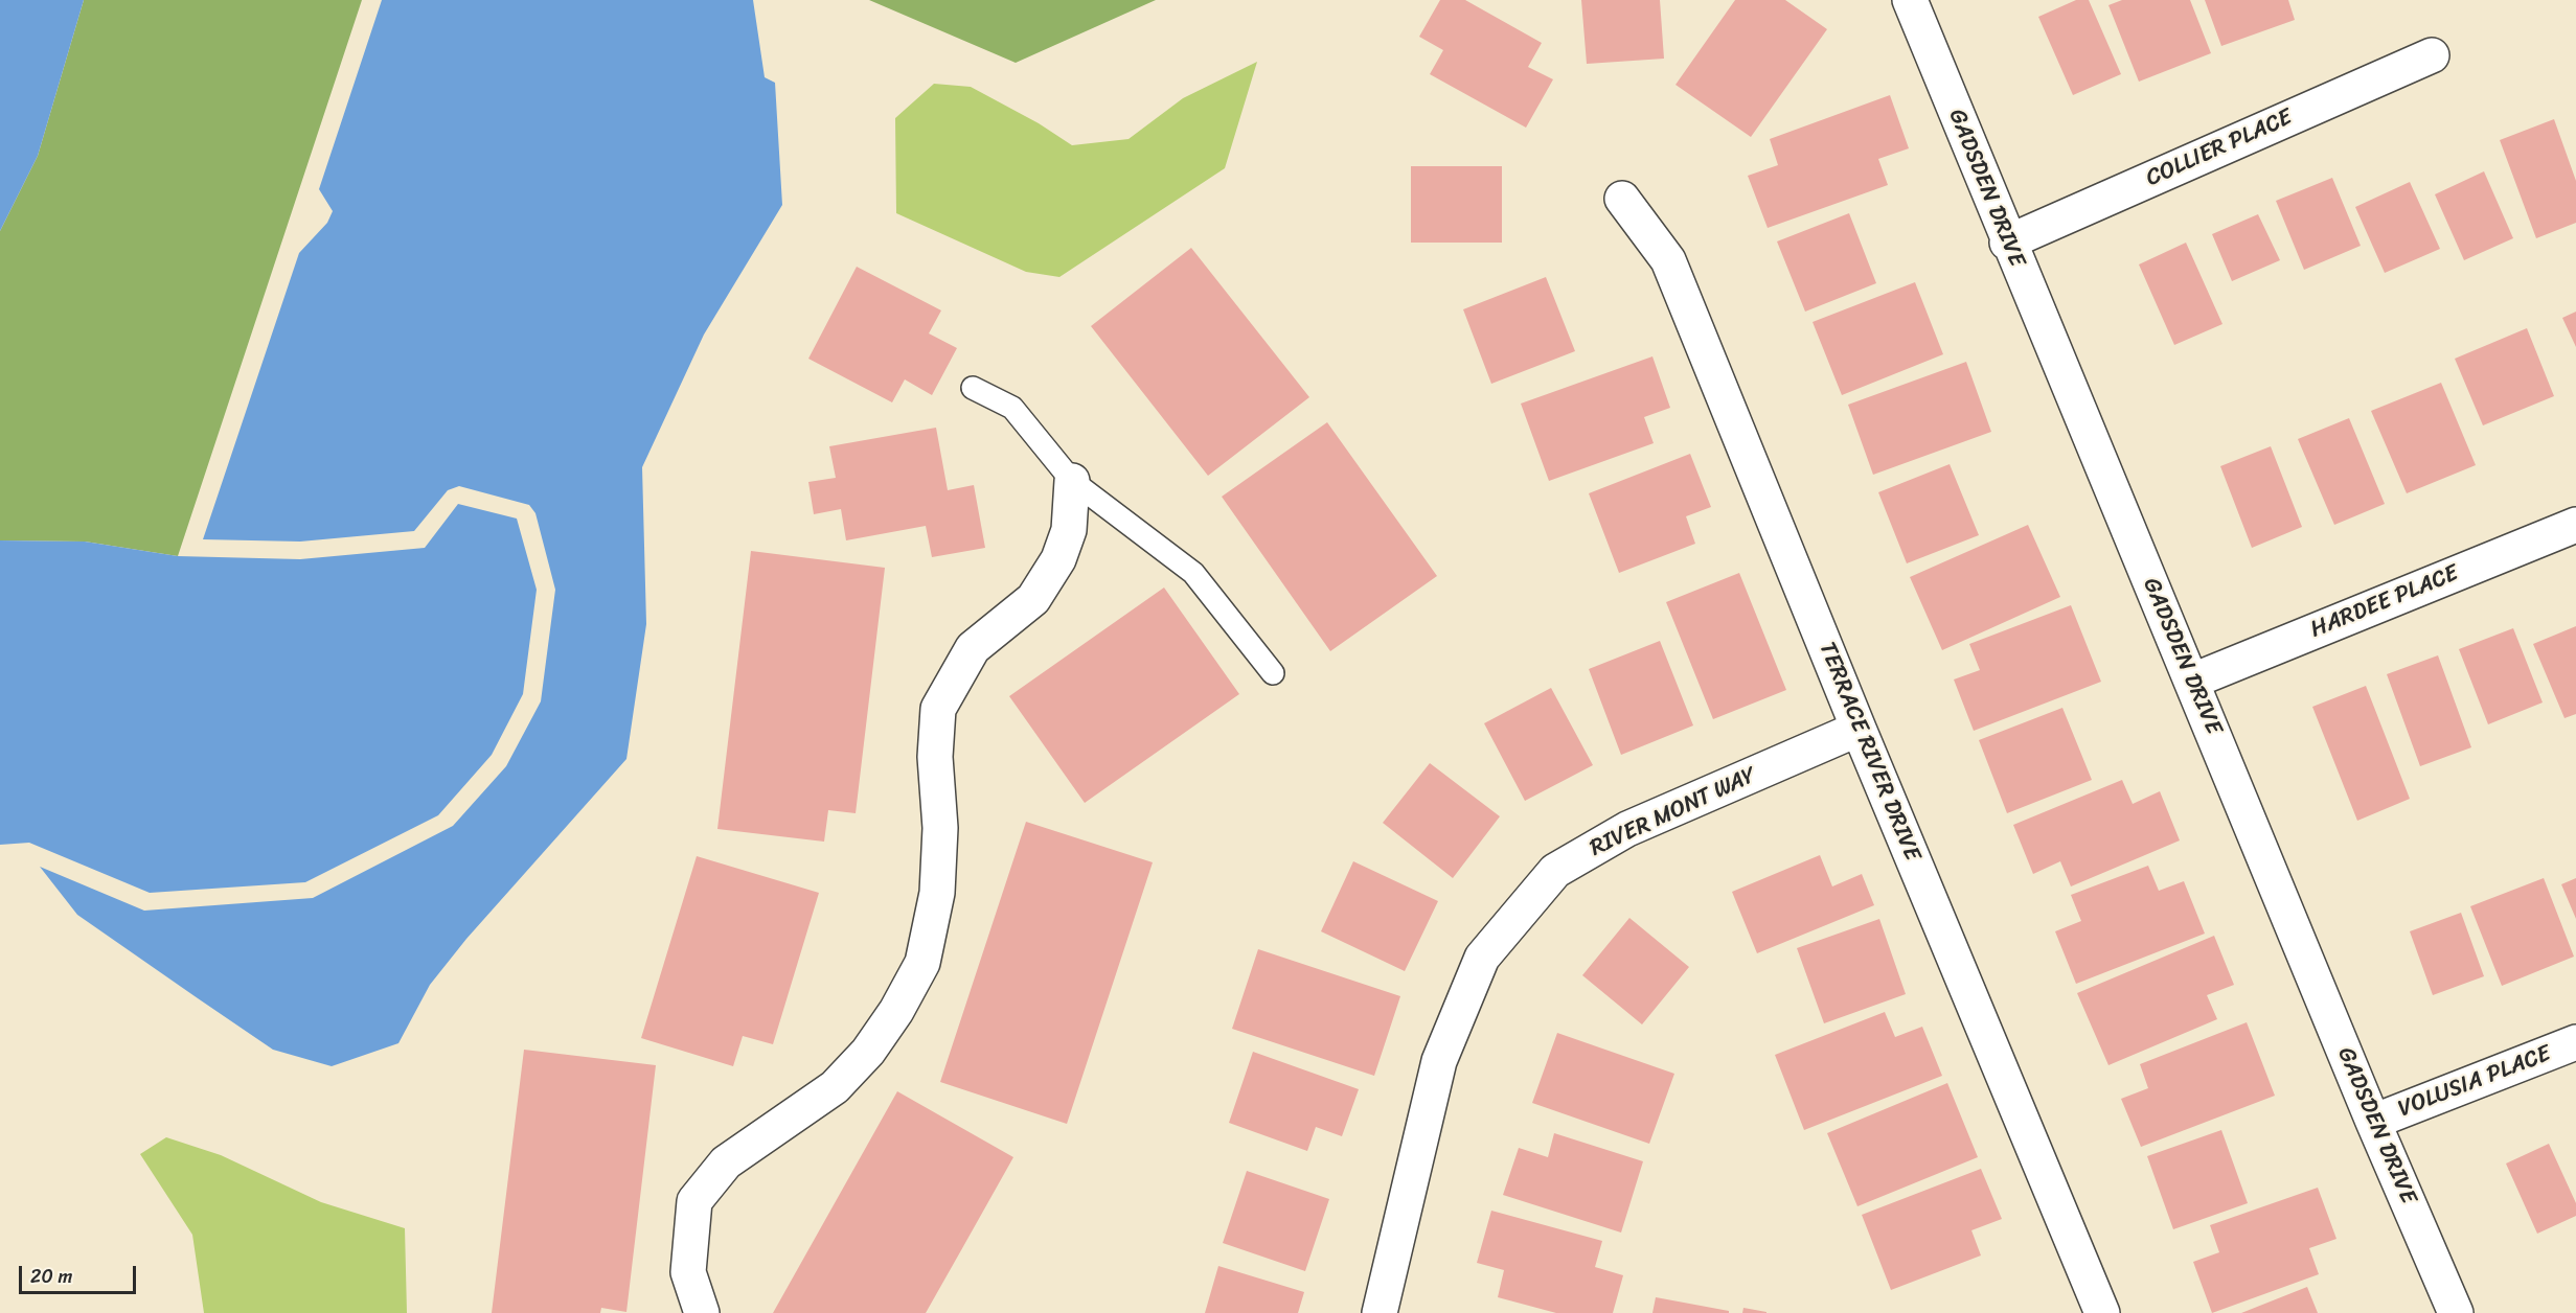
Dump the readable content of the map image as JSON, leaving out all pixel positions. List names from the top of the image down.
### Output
{
  "streets": {
    "street": [
      "COLLIER PLACE",
      "GADSDEN DRIVE",
      "HARDEE PLACE",
      "TERRACE RIVER DRIVE",
      "RIVER MONT WAY",
      "VOLUSIA PLACE"
    ]
  },
  "crossings": [
    ["COLLIER PLACE", "GADSDEN DRIVE"],
    ["GADSDEN DRIVE", "HARDEE PLACE"],
    ["GADSDEN DRIVE", "VOLUSIA PLACE"],
    ["TERRACE RIVER DRIVE", "RIVER MONT WAY"]
  ],
  "scale_bar": "20 m"
}
